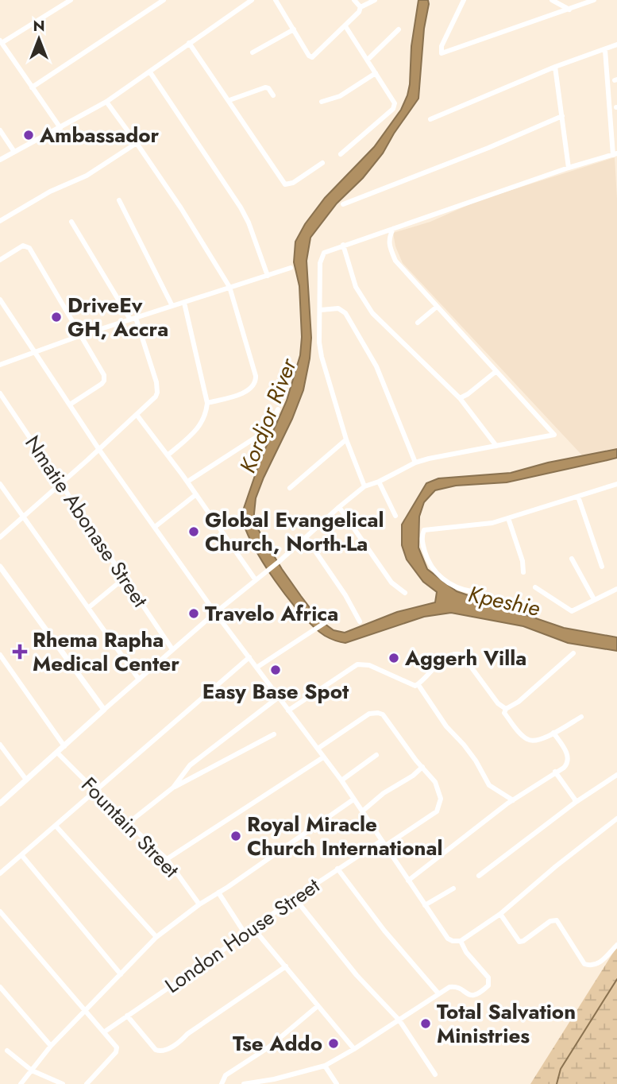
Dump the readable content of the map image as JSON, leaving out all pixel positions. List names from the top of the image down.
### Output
{
  "streets": {
    "street": ["Nmatie Abonase Street", "Fountain Street", "London House Street"]
  },
  "water": ["Kordjor River", "Kpeshie"],
  "places": {
    "other": [
      "Ambassador",
      "DriveEv GH, Accra",
      "Global Evangelical Church, North-La",
      "Travelo Africa",
      "Aggerh Villa",
      "Easy Base Spot",
      "Royal Miracle Church International",
      "Total Salvation Ministries",
      "Tse Addo"
    ],
    "health": ["Rhema Rapha Medical Center"]
  },
  "north": "top"
}
